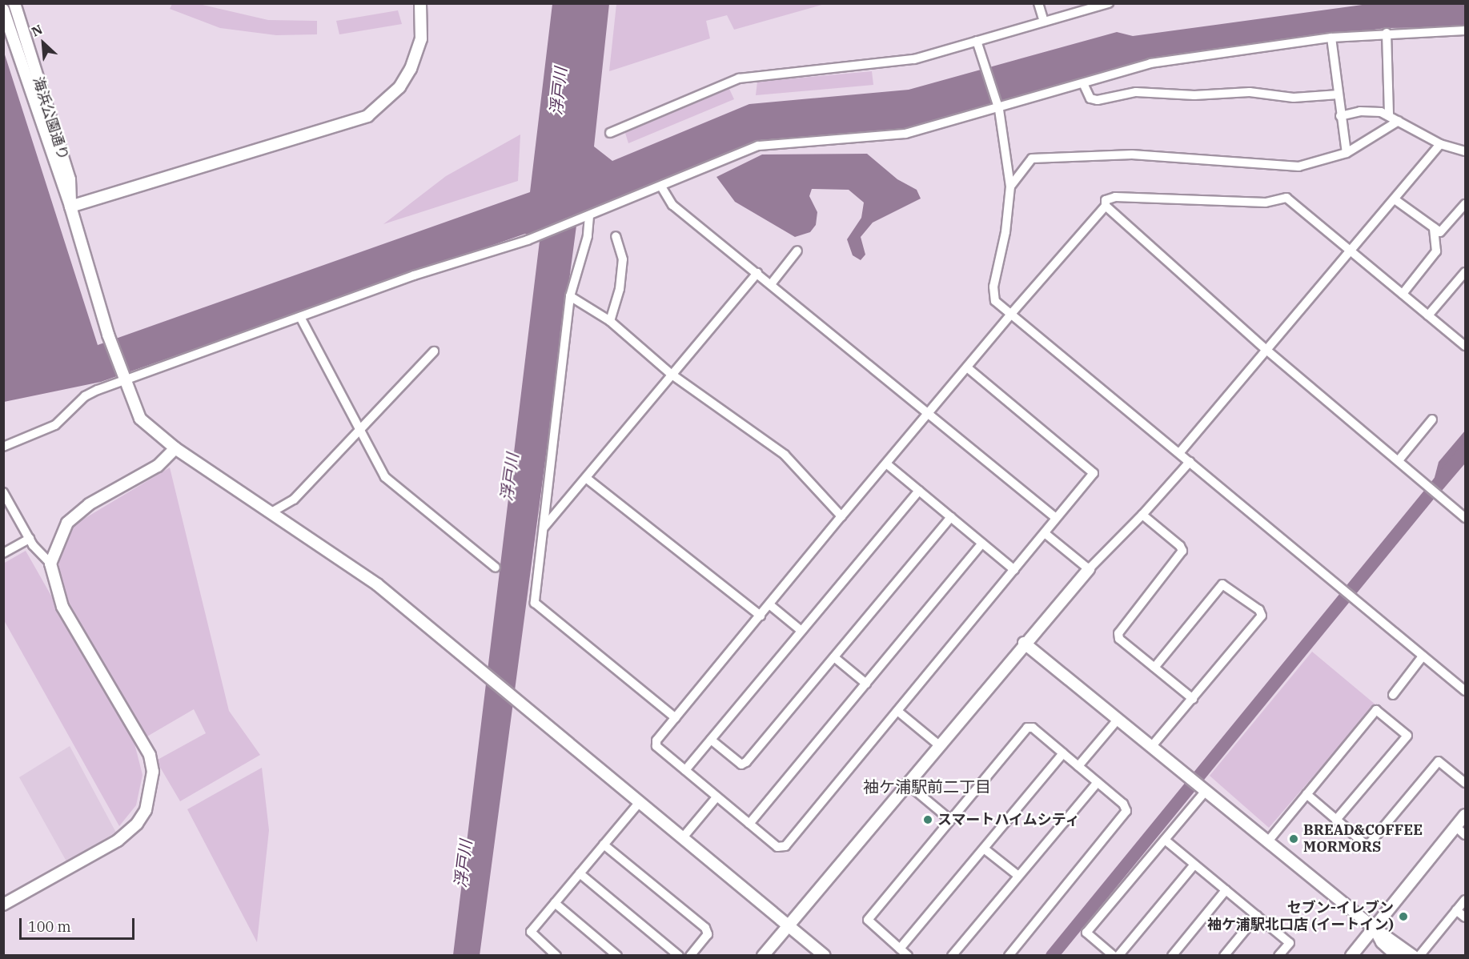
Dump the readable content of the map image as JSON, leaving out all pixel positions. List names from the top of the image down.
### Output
{
  "streets": {
    "street": ["海浜公園通り"]
  },
  "districts": ["袖ケ浦駅前二丁目"],
  "water": ["浮戸川"],
  "places": ["スマートハイムシティ", "BREAD&COFFEE MORMORS", "セブン-イレブン 袖ケ浦駅北口店 (イートイン)"],
  "scale_bar": "100 m",
  "north": "top left"
}
